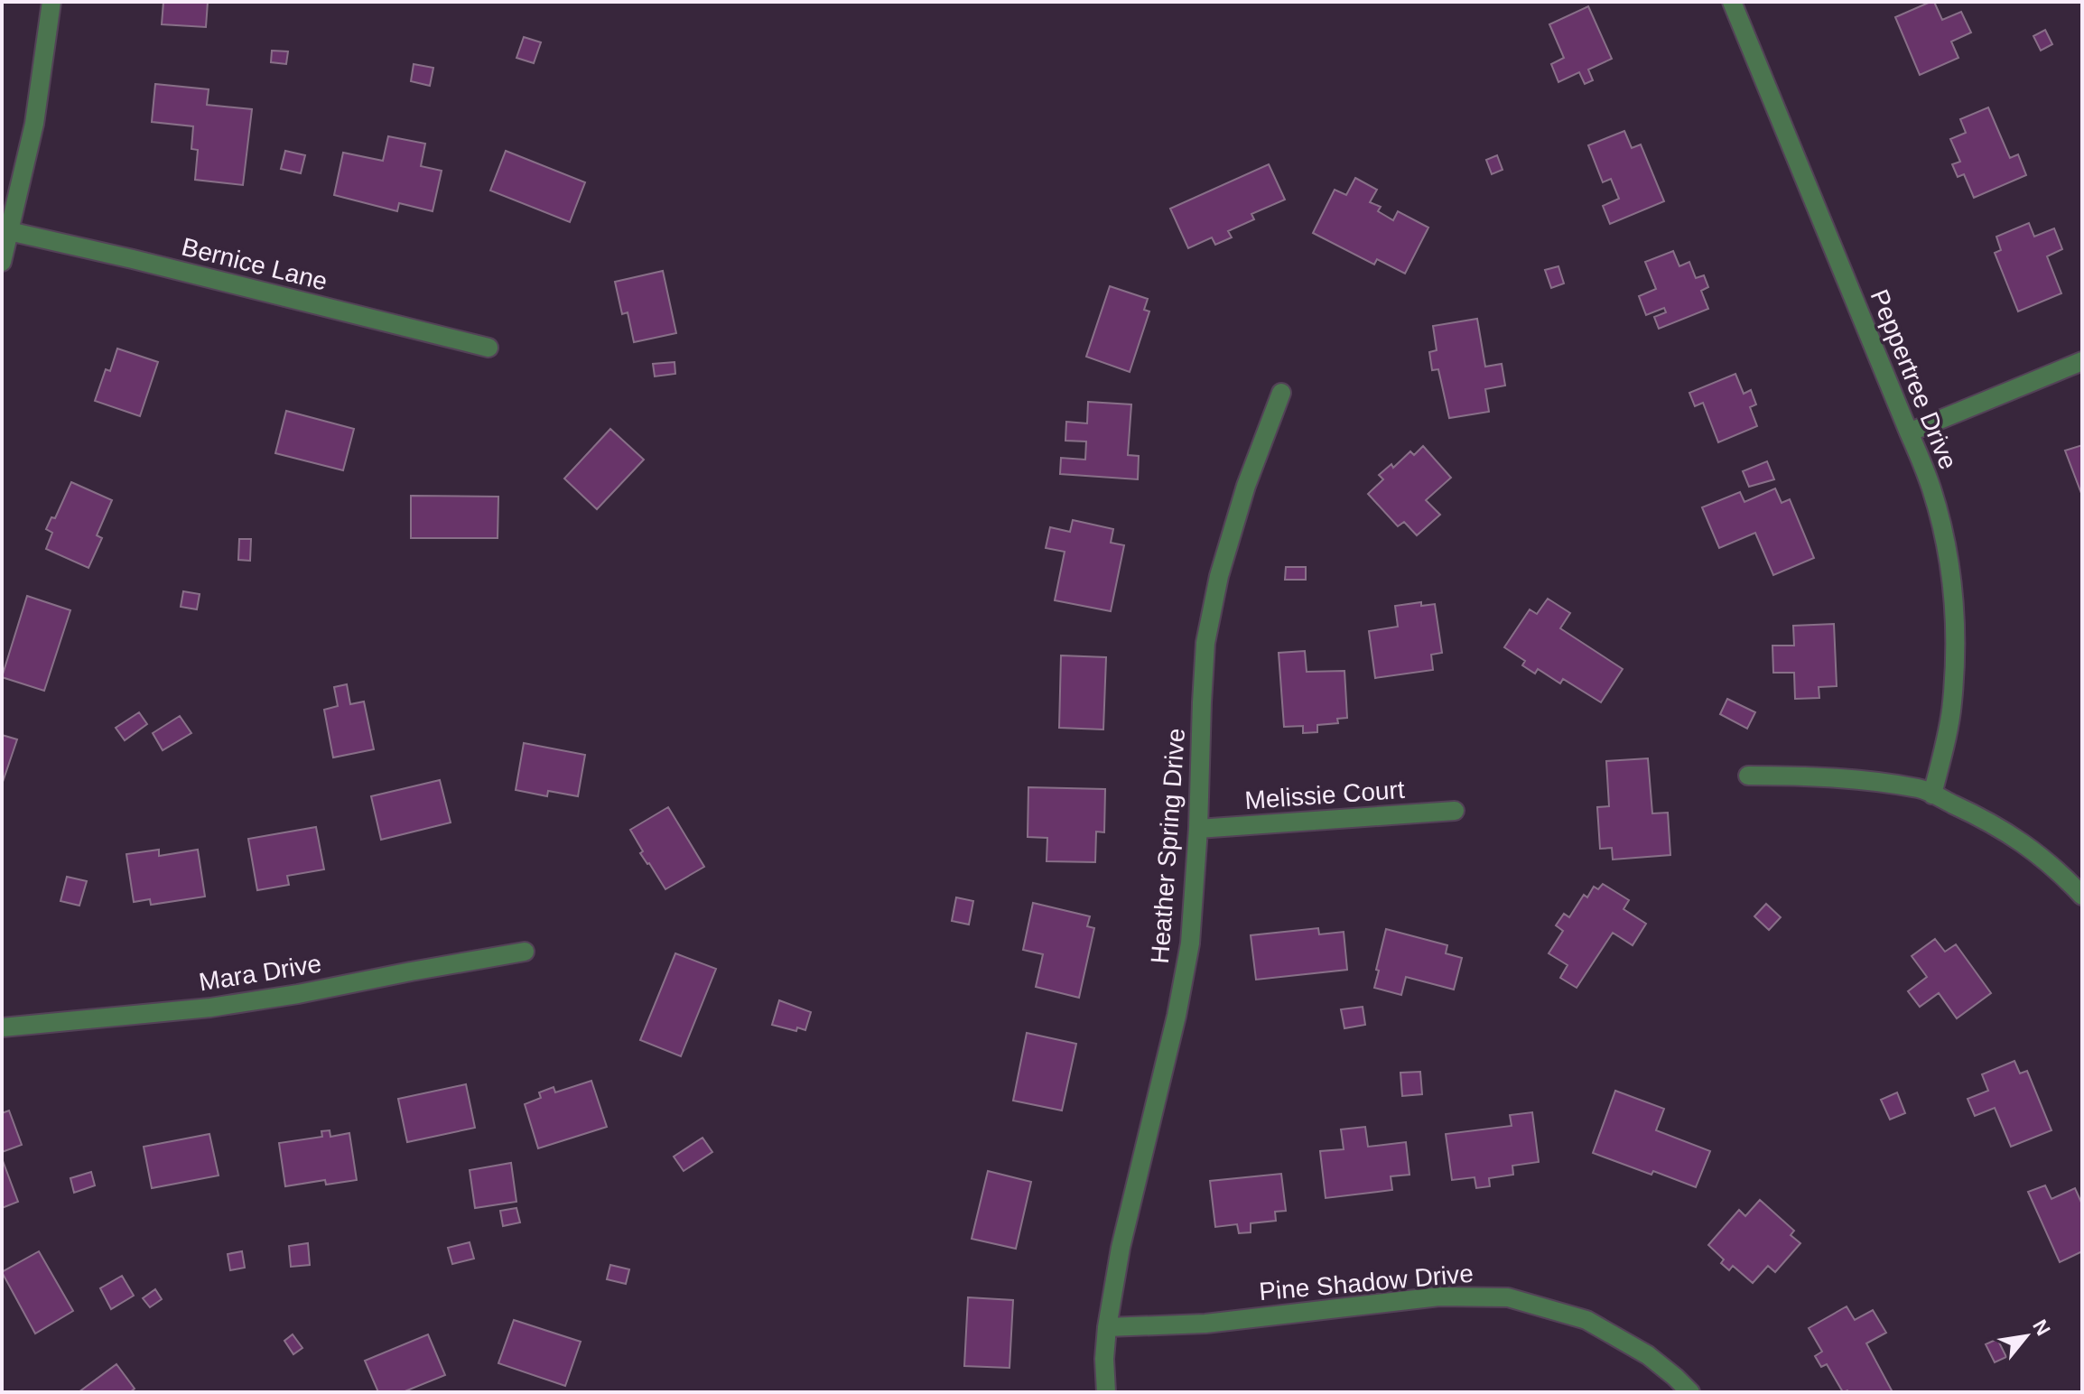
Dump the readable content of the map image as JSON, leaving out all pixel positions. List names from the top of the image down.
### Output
{
  "streets": {
    "street": [
      "Bernice Lane",
      "Peppertree Drive",
      "Melissie Court",
      "Heather Spring Drive",
      "Mara Drive",
      "Pine Shadow Drive"
    ]
  },
  "crossings": [
    ["Melissie Court", "Heather Spring Drive"],
    ["Heather Spring Drive", "Pine Shadow Drive"]
  ],
  "north": "top right"
}
